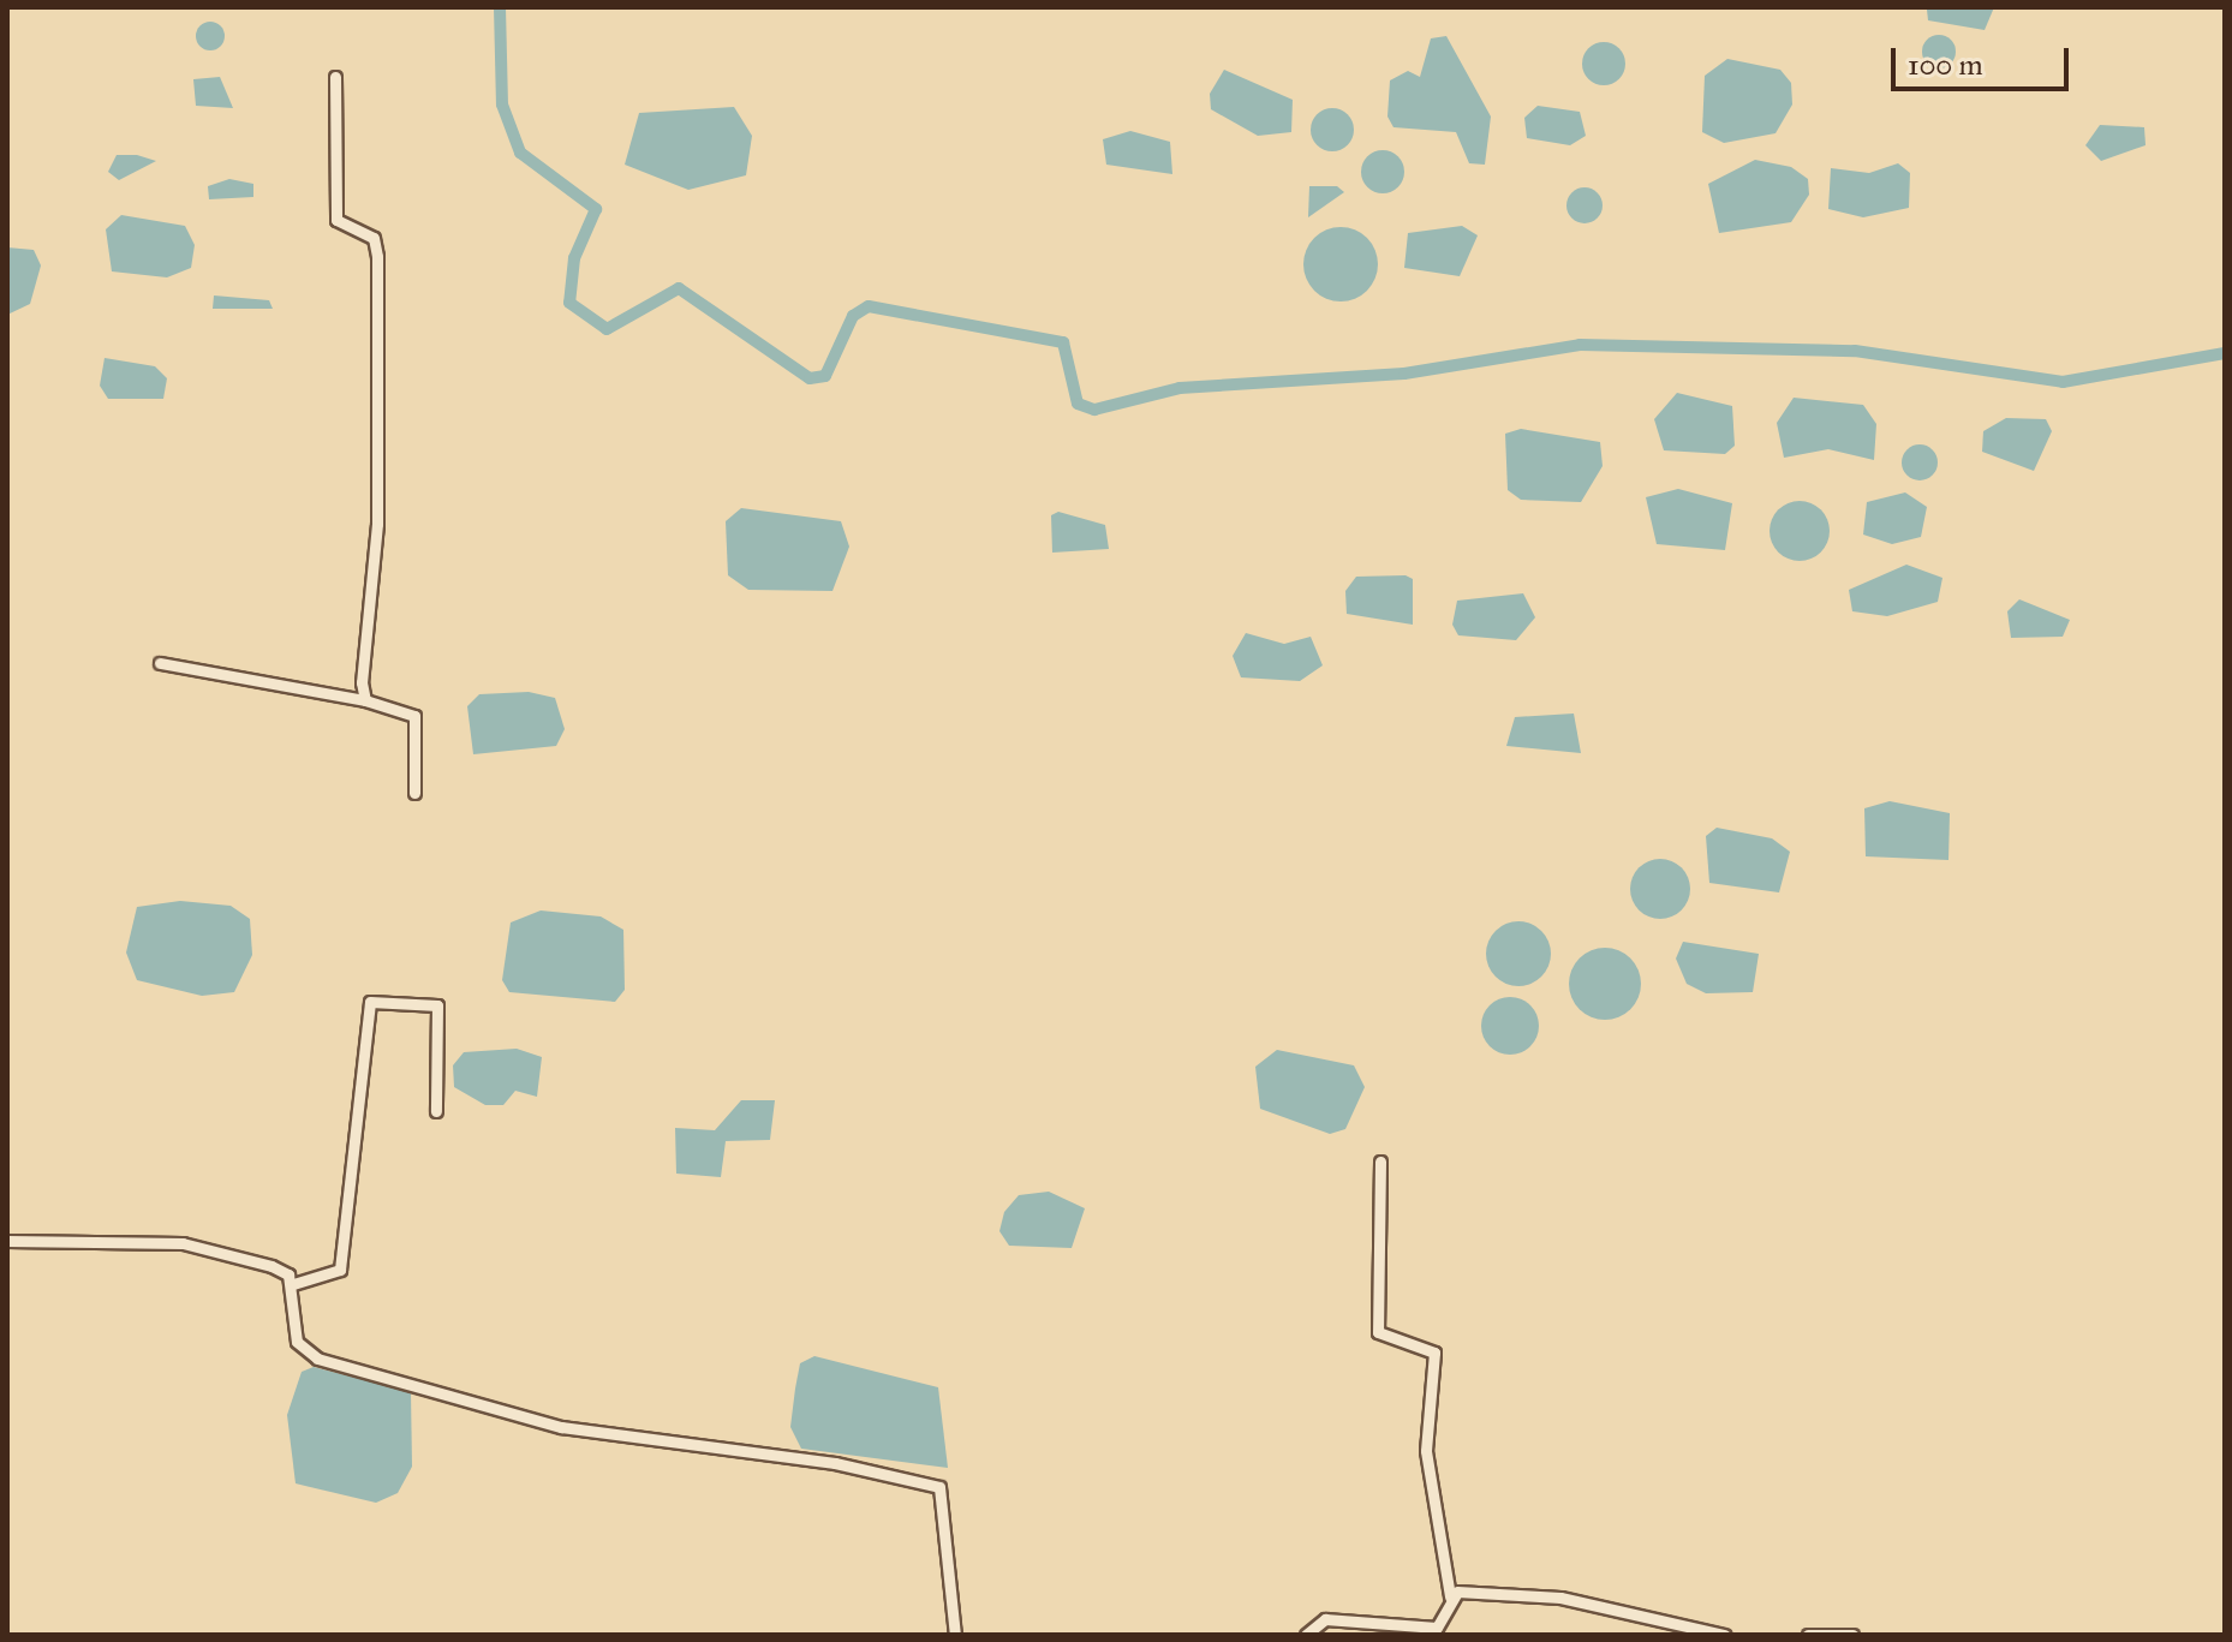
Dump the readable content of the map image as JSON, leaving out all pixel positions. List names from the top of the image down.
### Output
{
  "scale_bar": "100 m"
}
